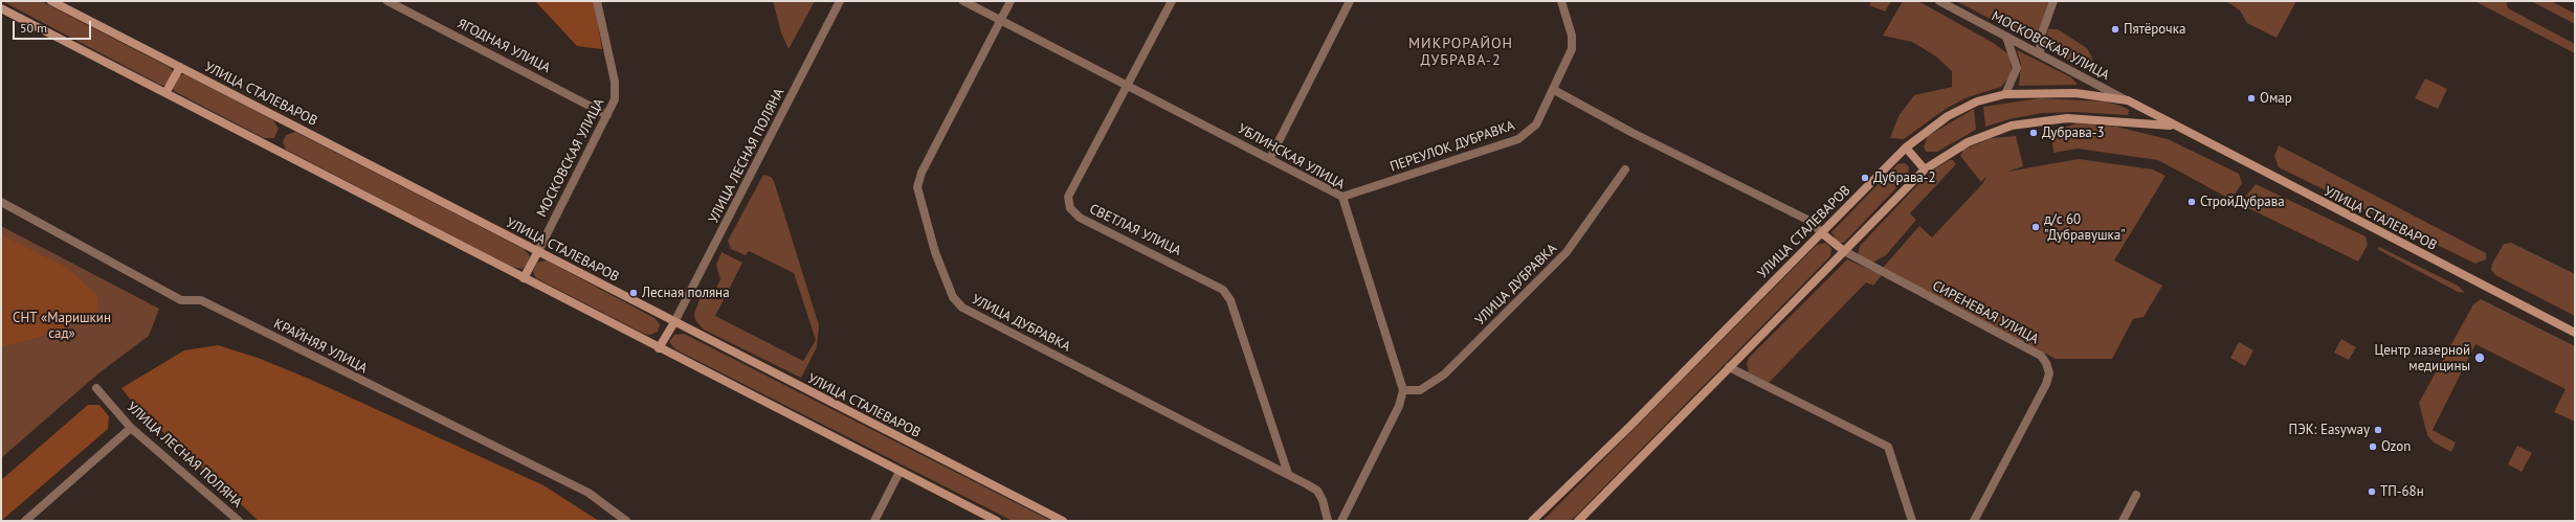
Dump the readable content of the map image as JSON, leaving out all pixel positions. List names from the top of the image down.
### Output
{
  "streets": {
    "main road": ["УЛИЦА СТАЛЕВАРОВ"],
    "street": [
      "ЯГОДНАЯ УЛИЦА",
      "МОСКОВСКАЯ УЛИЦА",
      "ПЕРЕУЛОК ДУБРАВКА",
      "УЛИЦА ЛЕСНАЯ ПОЛЯНА",
      "УБЛИНСКАЯ УЛИЦА",
      "СВЕТЛАЯ УЛИЦА",
      "УЛИЦА ДУБРАВКА",
      "СИРЕНЕВАЯ УЛИЦА",
      "КРАЙНЯЯ УЛИЦА"
    ]
  },
  "crossings": [
    ["ЯГОДНАЯ УЛИЦА", "МОСКОВСКАЯ УЛИЦА"],
    ["МОСКОВСКАЯ УЛИЦА", "УЛИЦА СТАЛЕВАРОВ"],
    ["УЛИЦА СТАЛЕВАРОВ", "УЛИЦА ЛЕСНАЯ ПОЛЯНА"],
    ["УЛИЦА СТАЛЕВАРОВ", "СИРЕНЕВАЯ УЛИЦА"],
    ["ПЕРЕУЛОК ДУБРАВКА", "УБЛИНСКАЯ УЛИЦА"],
    ["УБЛИНСКАЯ УЛИЦА", "СВЕТЛАЯ УЛИЦА"],
    ["УБЛИНСКАЯ УЛИЦА", "УЛИЦА ДУБРАВКА"],
    ["СВЕТЛАЯ УЛИЦА", "УЛИЦА ДУБРАВКА"]
  ],
  "districts": ["МИКРОРАЙОН ДУБРАВА-2"],
  "parks": ["СНТ «Маришкин сад»"],
  "places": [
    "Пятёрочка",
    "Омар",
    "Дубрава-3",
    "Дубрава-2",
    "СтройДубрава",
    "д/с 60 \"Дубравушка\"",
    "Лесная поляна",
    "Центр лазерной медицины",
    "ПЭК: Easyway",
    "Ozon",
    "ТП-68н"
  ],
  "scale_bar": "50 m"
}
